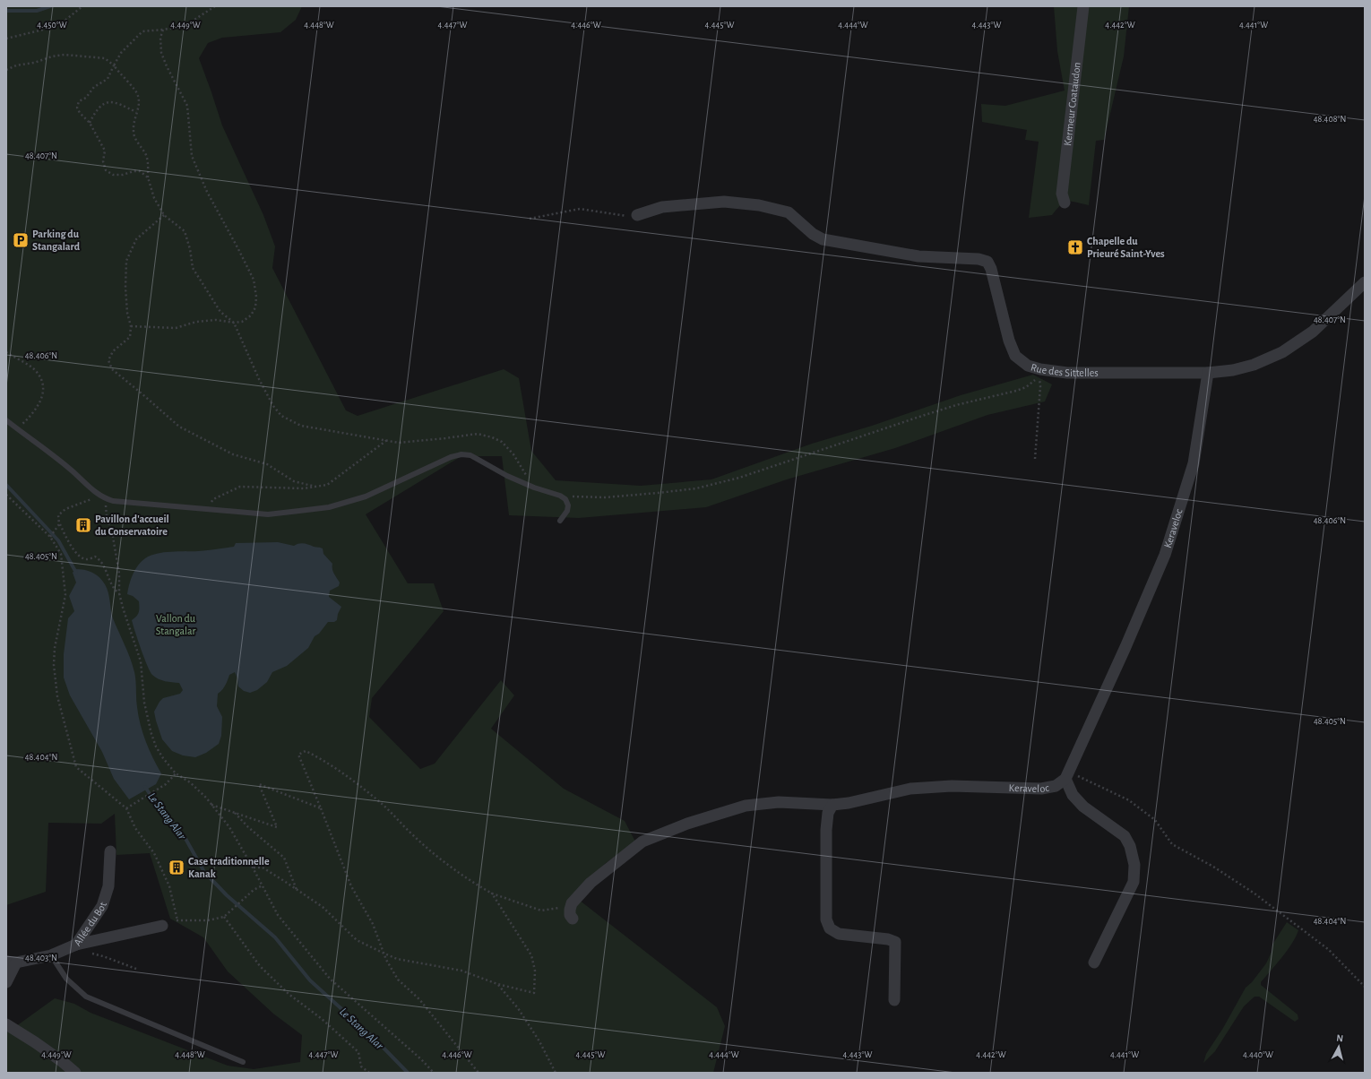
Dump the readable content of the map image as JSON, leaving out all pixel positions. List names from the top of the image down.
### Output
{
  "streets": {
    "street": [
      "Kermeur Coataudon",
      "Rue des Sittelles",
      "Keraveloc",
      "Allée du Bot"
    ]
  },
  "crossings": [
    ["Rue des Sittelles", "Keraveloc"]
  ],
  "water": ["Le Stang Alar"],
  "parks": ["Vallon du Stangalar"],
  "places": {
    "parking": ["Parking du Stangalard"],
    "church": ["Chapelle du Prieuré Saint-Yves"],
    "building": ["Pavillon d'accueil du Conservatoire", "Case traditionnelle Kanak"]
  },
  "north": "top",
  "coordinates": [
    "4.450°W",
    "4.449°W",
    "4.448°W",
    "4.447°W",
    "4.446°W",
    "4.445°W",
    "4.444°W",
    "4.443°W",
    "4.442°W",
    "4.441°W",
    "48.408°N",
    "48.407°N",
    "48.406°N",
    "48.405°N",
    "48.404°N",
    "48.403°N",
    "4.440°W"
  ]
}
